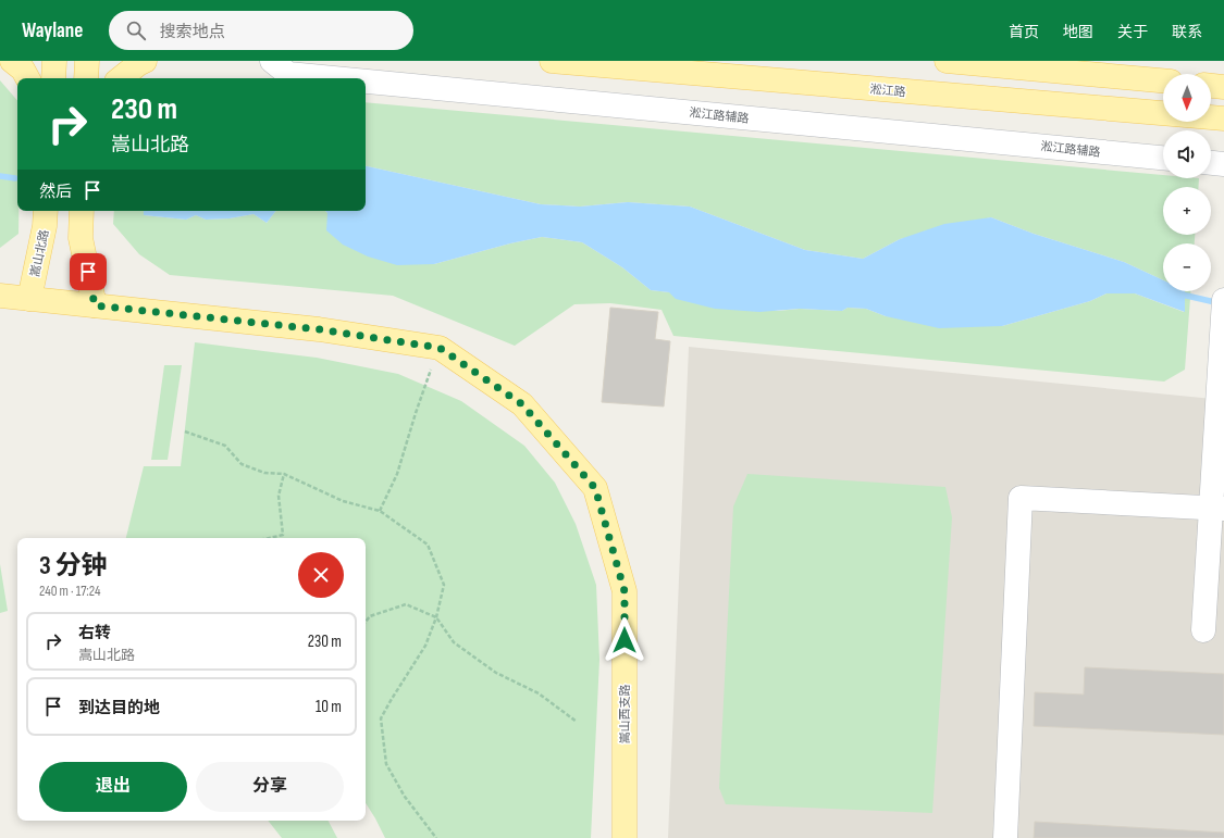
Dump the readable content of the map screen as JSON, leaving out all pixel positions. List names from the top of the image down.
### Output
{
  "streets": {
    "main road": ["淞江路", "嵩山北路", "嵩山西支路"],
    "street": ["淞江路辅路"]
  },
  "crossings": [
    ["嵩山北路", "嵩山西支路"]
  ],
  "north": "bottom",
  "page": {
    "header": "Waylane",
    "search": "搜索地点",
    "nav": [
      "首页",
      "地图",
      "关于",
      "联系"
    ],
    "map_buttons": ["+", "−"],
    "turn": ["230 m", "嵩山北路"],
    "then": "然后",
    "heading": ["3 分钟", "240 m · 17:24"],
    "list": [
      {
        "name": "右转",
        "note": "嵩山北路",
        "value": "230 m"
      },
      {
        "name": "到达目的地",
        "value": "10 m"
      }
    ],
    "buttons": ["退出", "分享"]
  }
}
